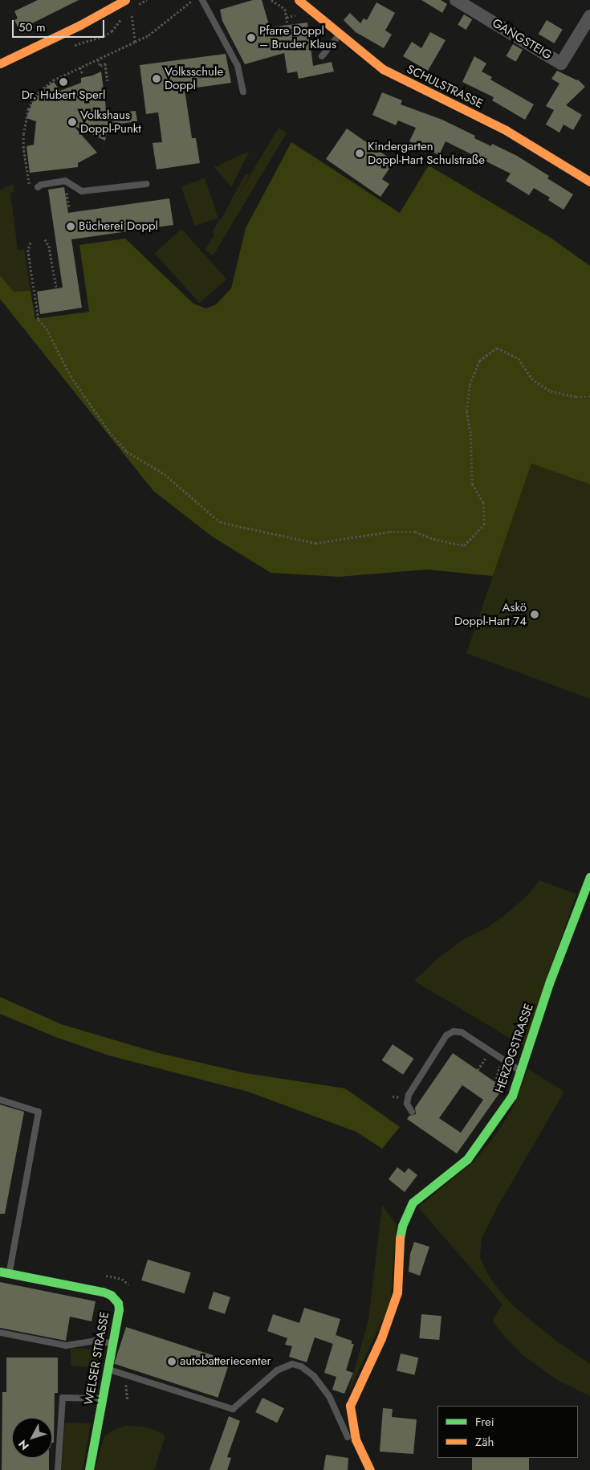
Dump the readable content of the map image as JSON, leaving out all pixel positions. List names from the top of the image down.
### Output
{
  "streets": {
    "street": [
      "GANGSTEIG",
      "SCHULSTRASSE",
      "HERZOGSTRASSE",
      "WELSER STRASSE"
    ]
  },
  "places": [
    "Pfarre Doppl – Bruder Klaus",
    "Volksschule Doppl",
    "Dr. Hubert Sperl",
    "Volkshaus Doppl-Punkt",
    "Kindergarten Doppl-Hart Schulstraße",
    "Bücherei Doppl",
    "Askö Doppl-Hart 74",
    "autobatteriecenter"
  ],
  "legend": ["Frei", "Zäh"],
  "scale_bar": "50 m",
  "north": "bottom left"
}
